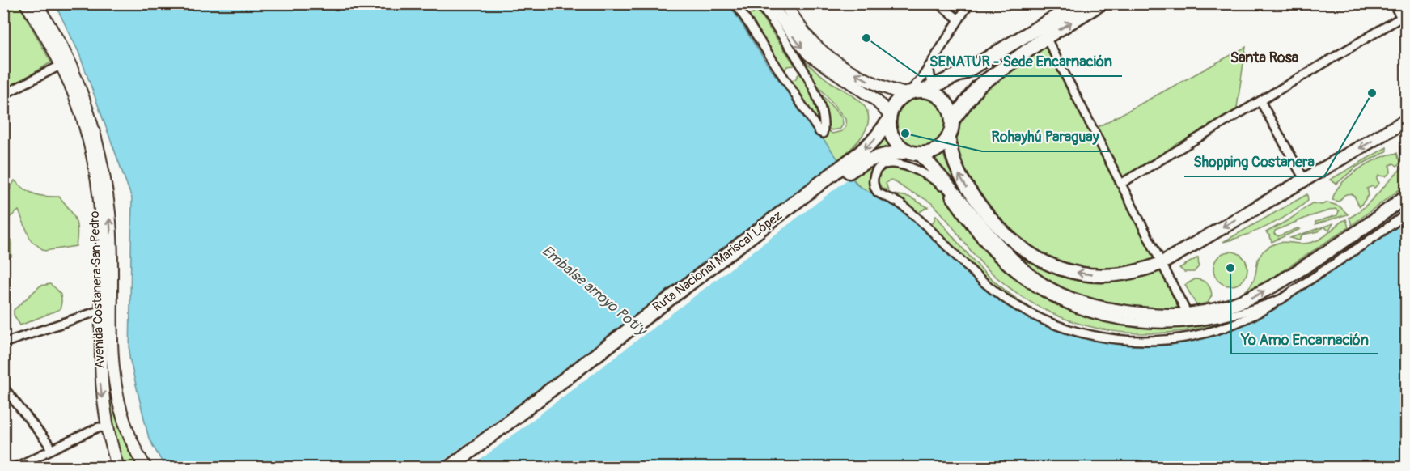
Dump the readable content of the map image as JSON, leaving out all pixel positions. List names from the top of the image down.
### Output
{
  "streets": {
    "highway": ["Ruta Nacional Mariscal López"],
    "main road": ["Avenida Costanera San Pedro"]
  },
  "districts": ["Santa Rosa"],
  "water": ["Embalse arroyo Poti'y"],
  "places": [
    "SENATUR - Sede Encarnación",
    "Shopping Costanera",
    "Rohayhú Paraguay",
    "Yo Amo Encarnación"
  ]
}
